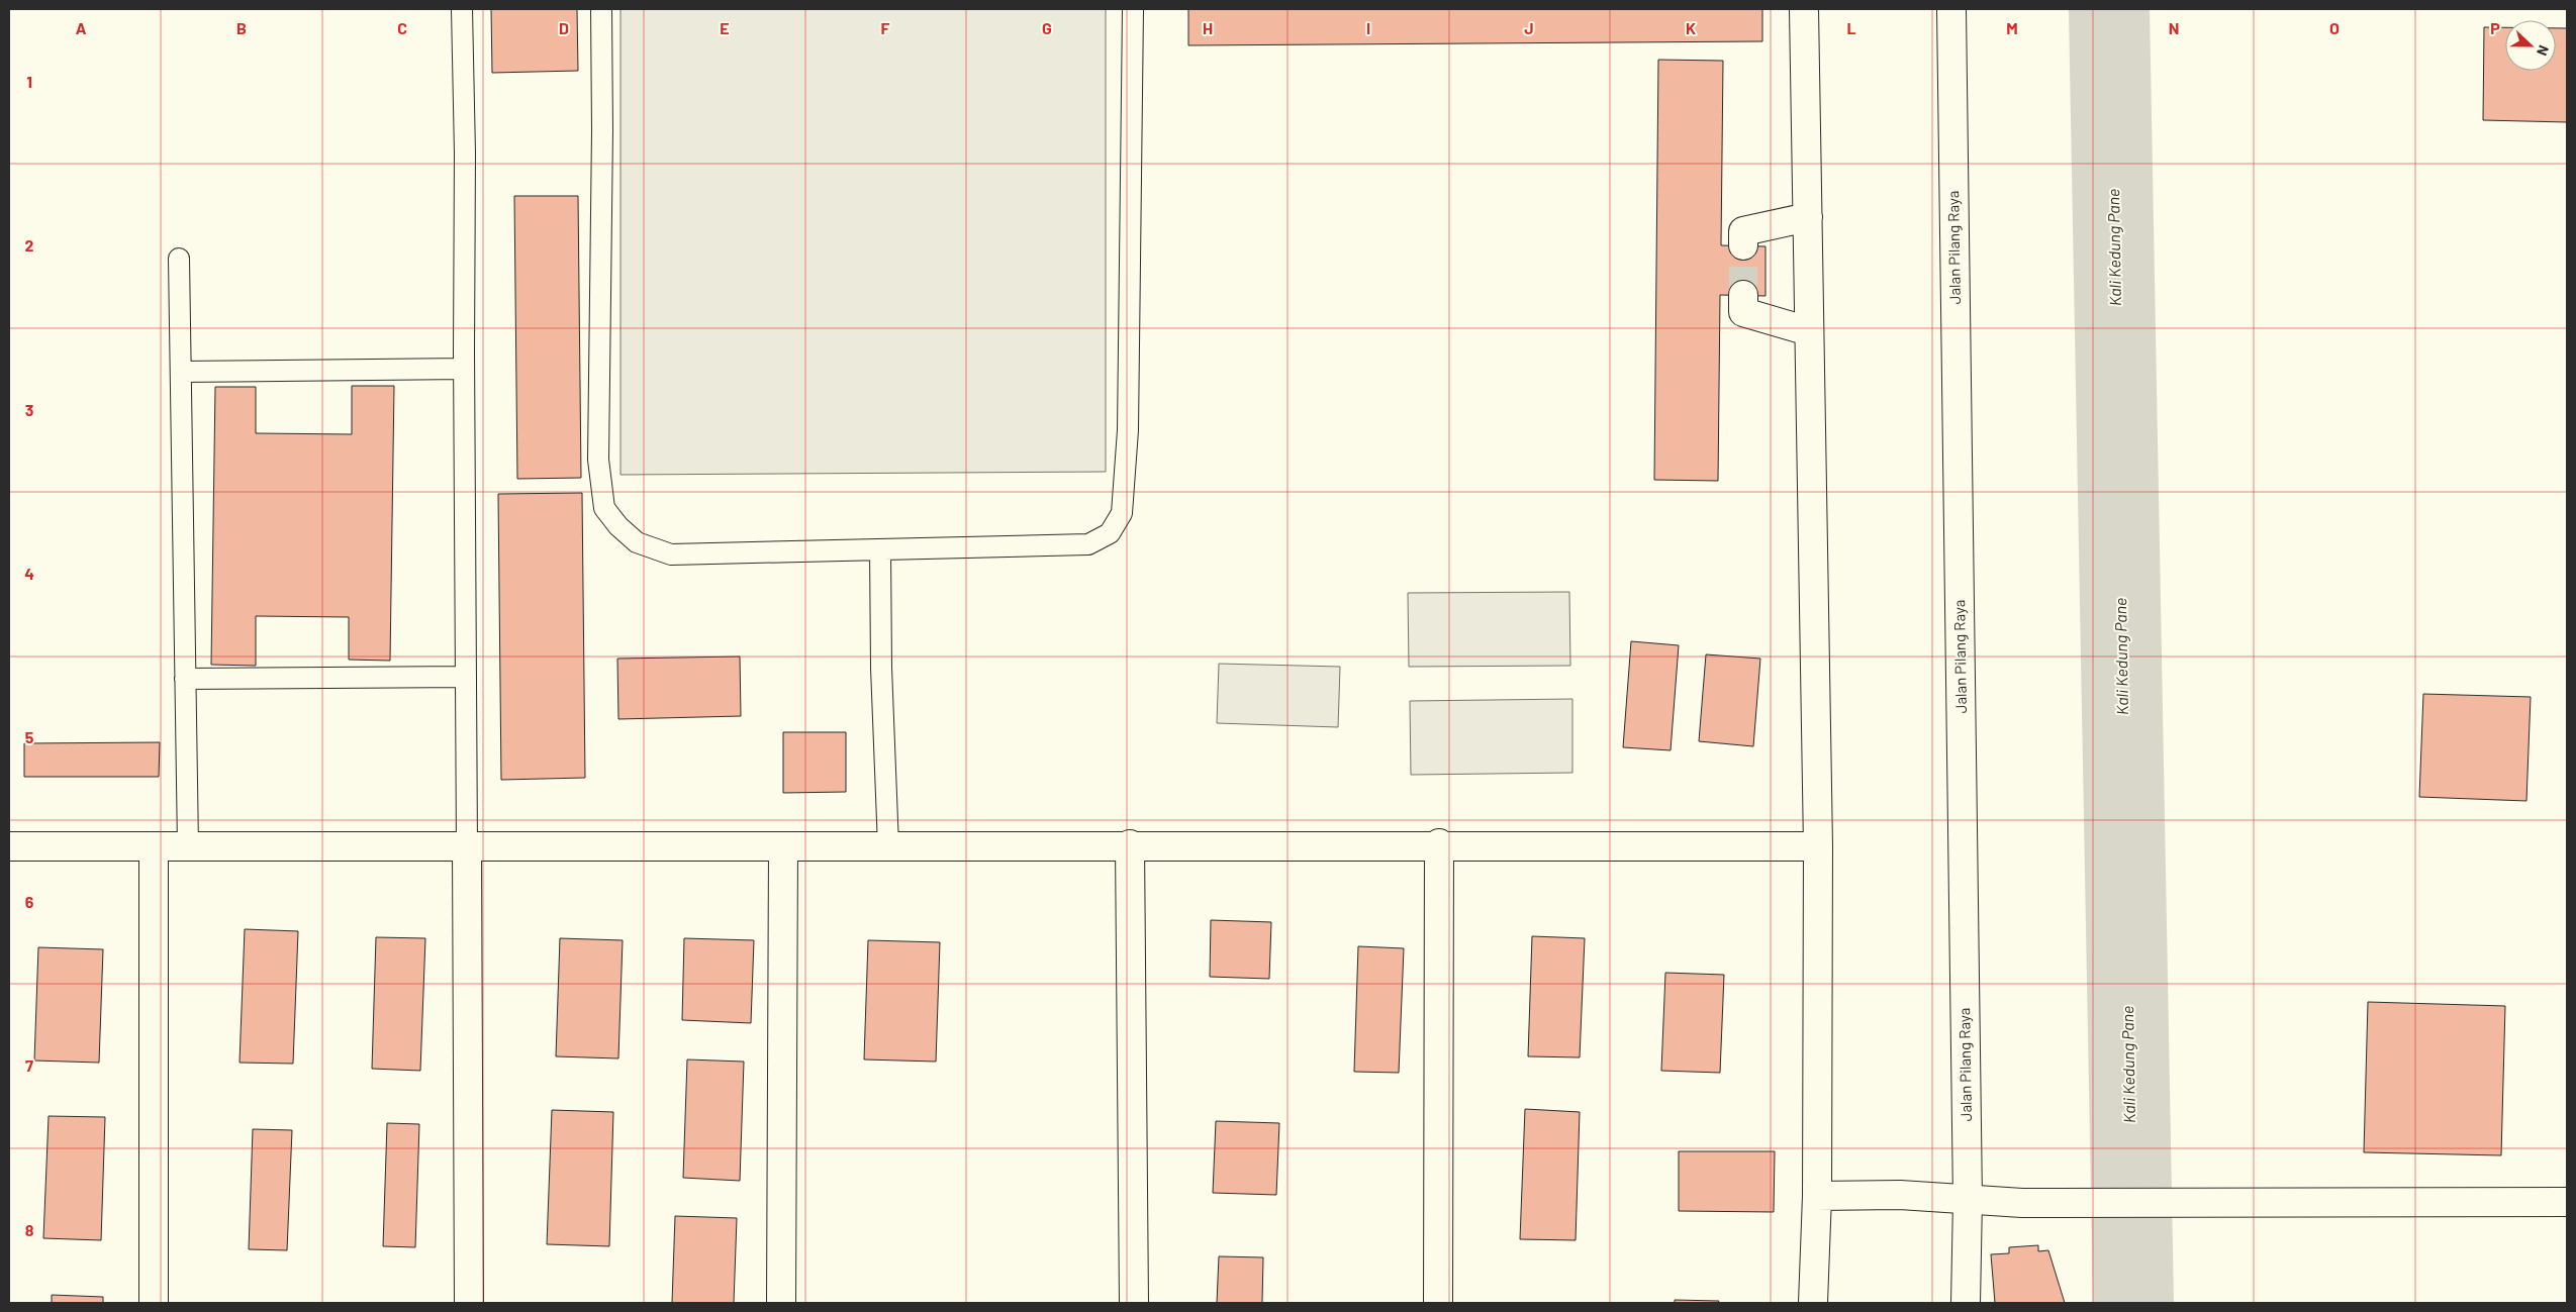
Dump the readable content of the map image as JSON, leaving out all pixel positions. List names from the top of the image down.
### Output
{
  "streets": {
    "main road": ["Jalan Pilang Raya"]
  },
  "water": ["Kali Kedung Pane"],
  "north": "right",
  "grid": {
    "columns": [
      "A",
      "B",
      "C",
      "D",
      "E",
      "F",
      "G",
      "H",
      "I",
      "J",
      "K",
      "L",
      "M",
      "N",
      "O",
      "P"
    ],
    "rows": [
      "1",
      "2",
      "3",
      "4",
      "5",
      "6",
      "7",
      "8"
    ]
  }
}
